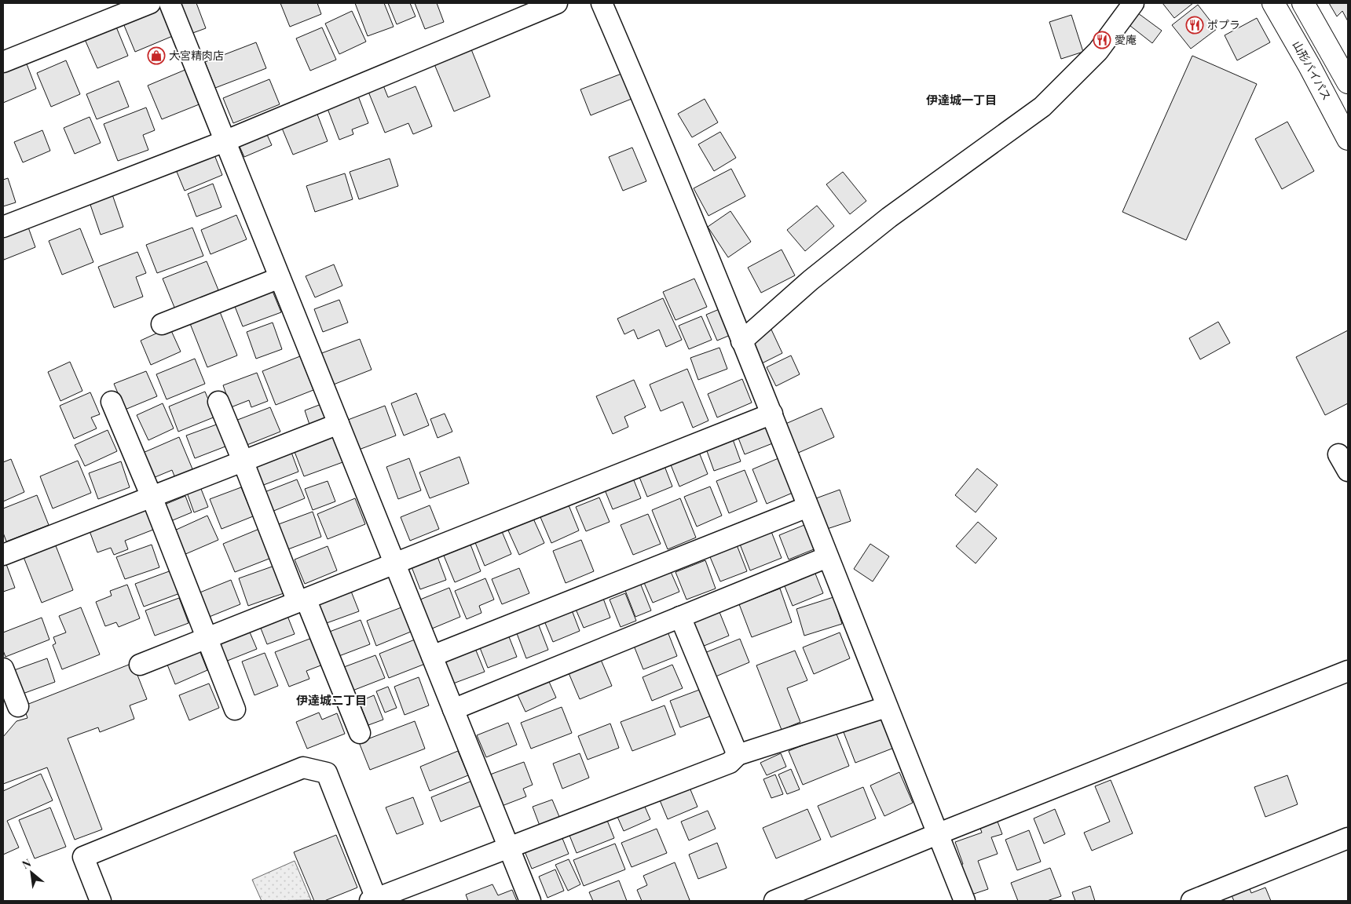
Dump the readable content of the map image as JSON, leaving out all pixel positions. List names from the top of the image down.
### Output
{
  "streets": {
    "highway": ["山形バイパス"]
  },
  "districts": ["伊達城一丁目", "伊達城二丁目"],
  "places": {
    "restaurant": ["ポプラ", "愛庵"],
    "shop": ["大宮精肉店"]
  },
  "north": "top left"
}
